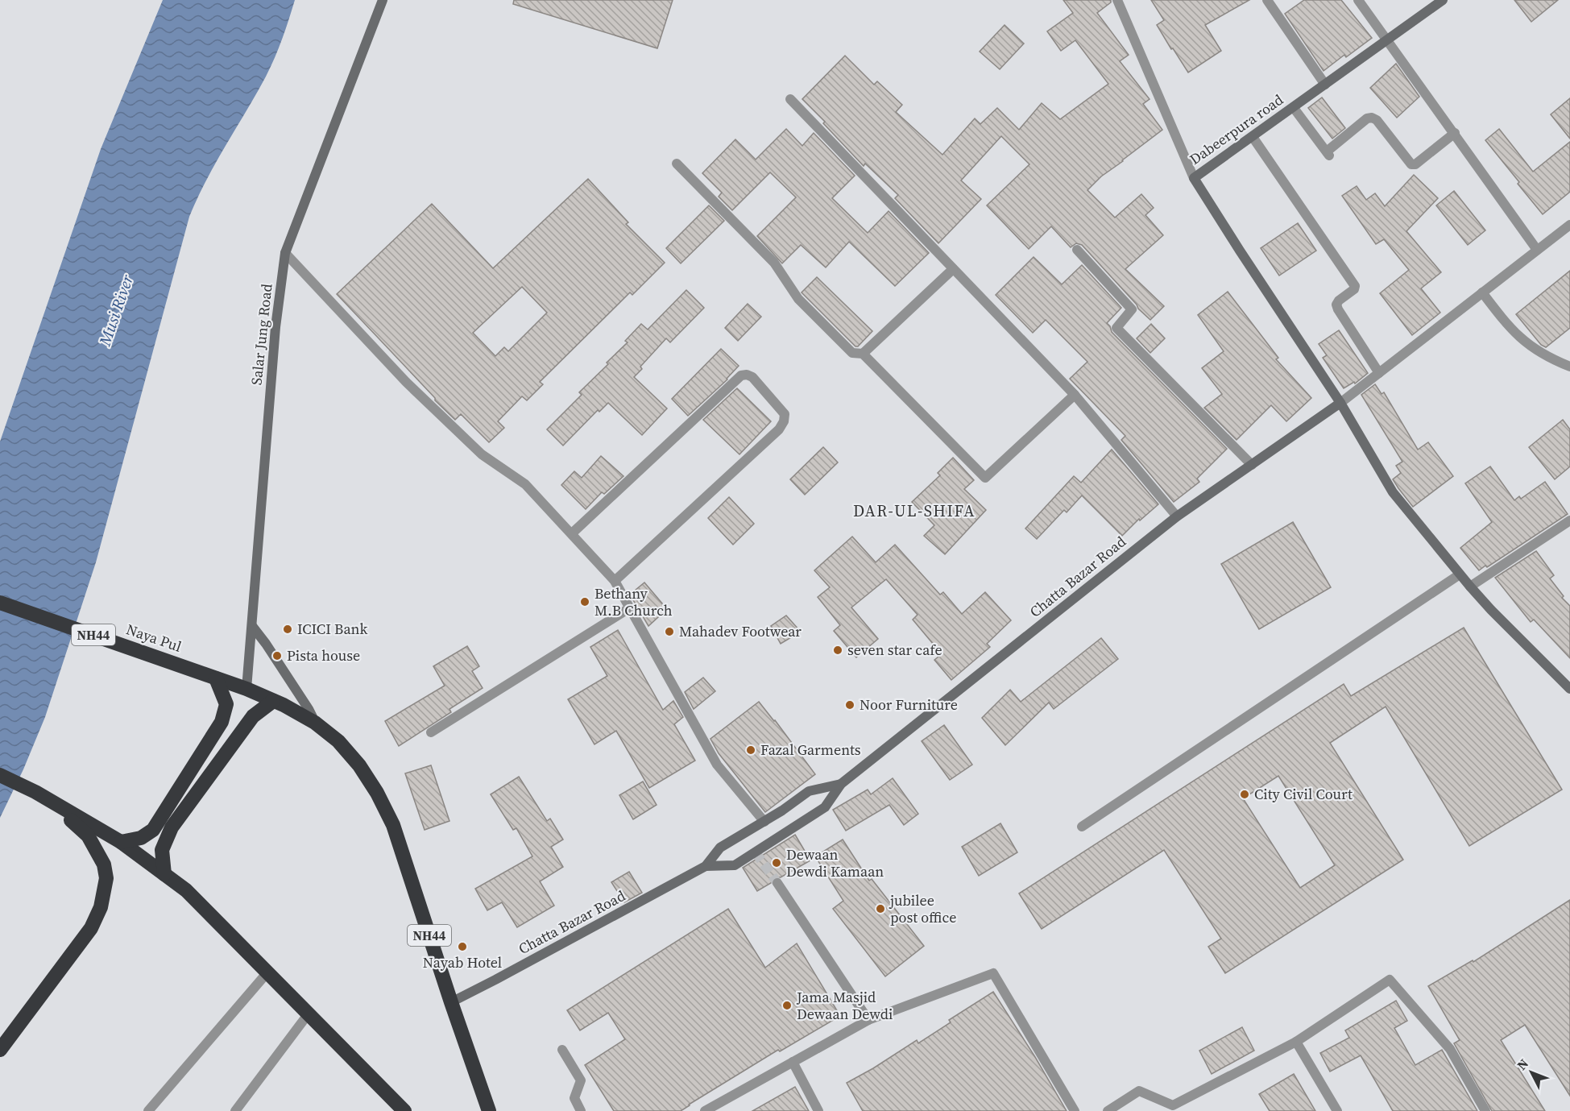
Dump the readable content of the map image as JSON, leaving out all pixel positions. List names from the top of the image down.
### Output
{
  "streets": {
    "highway": ["NH44", "Naya Pul"],
    "street": ["Dabeerpura road", "Salar Jung Road", "Chatta Bazar Road"]
  },
  "crossings": [
    ["Dabeerpura road", "Chatta Bazar Road"],
    ["Salar Jung Road", "NH44"],
    ["Chatta Bazar Road", "NH44"],
    ["NH44", "Naya Pul"]
  ],
  "districts": ["DAR-UL-SHIFA"],
  "water": ["Musi River"],
  "places": [
    "Bethany M.B Church",
    "ICICI Bank",
    "Mahadev Footwear",
    "seven star cafe",
    "Pista house",
    "Noor Furniture",
    "Fazal Garments",
    "City Civil Court",
    "Dewaan Dewdi Kamaan",
    "jubilee post office",
    "Nayab Hotel",
    "Jama Masjid Dewaan Dewdi"
  ],
  "north": "top left"
}
